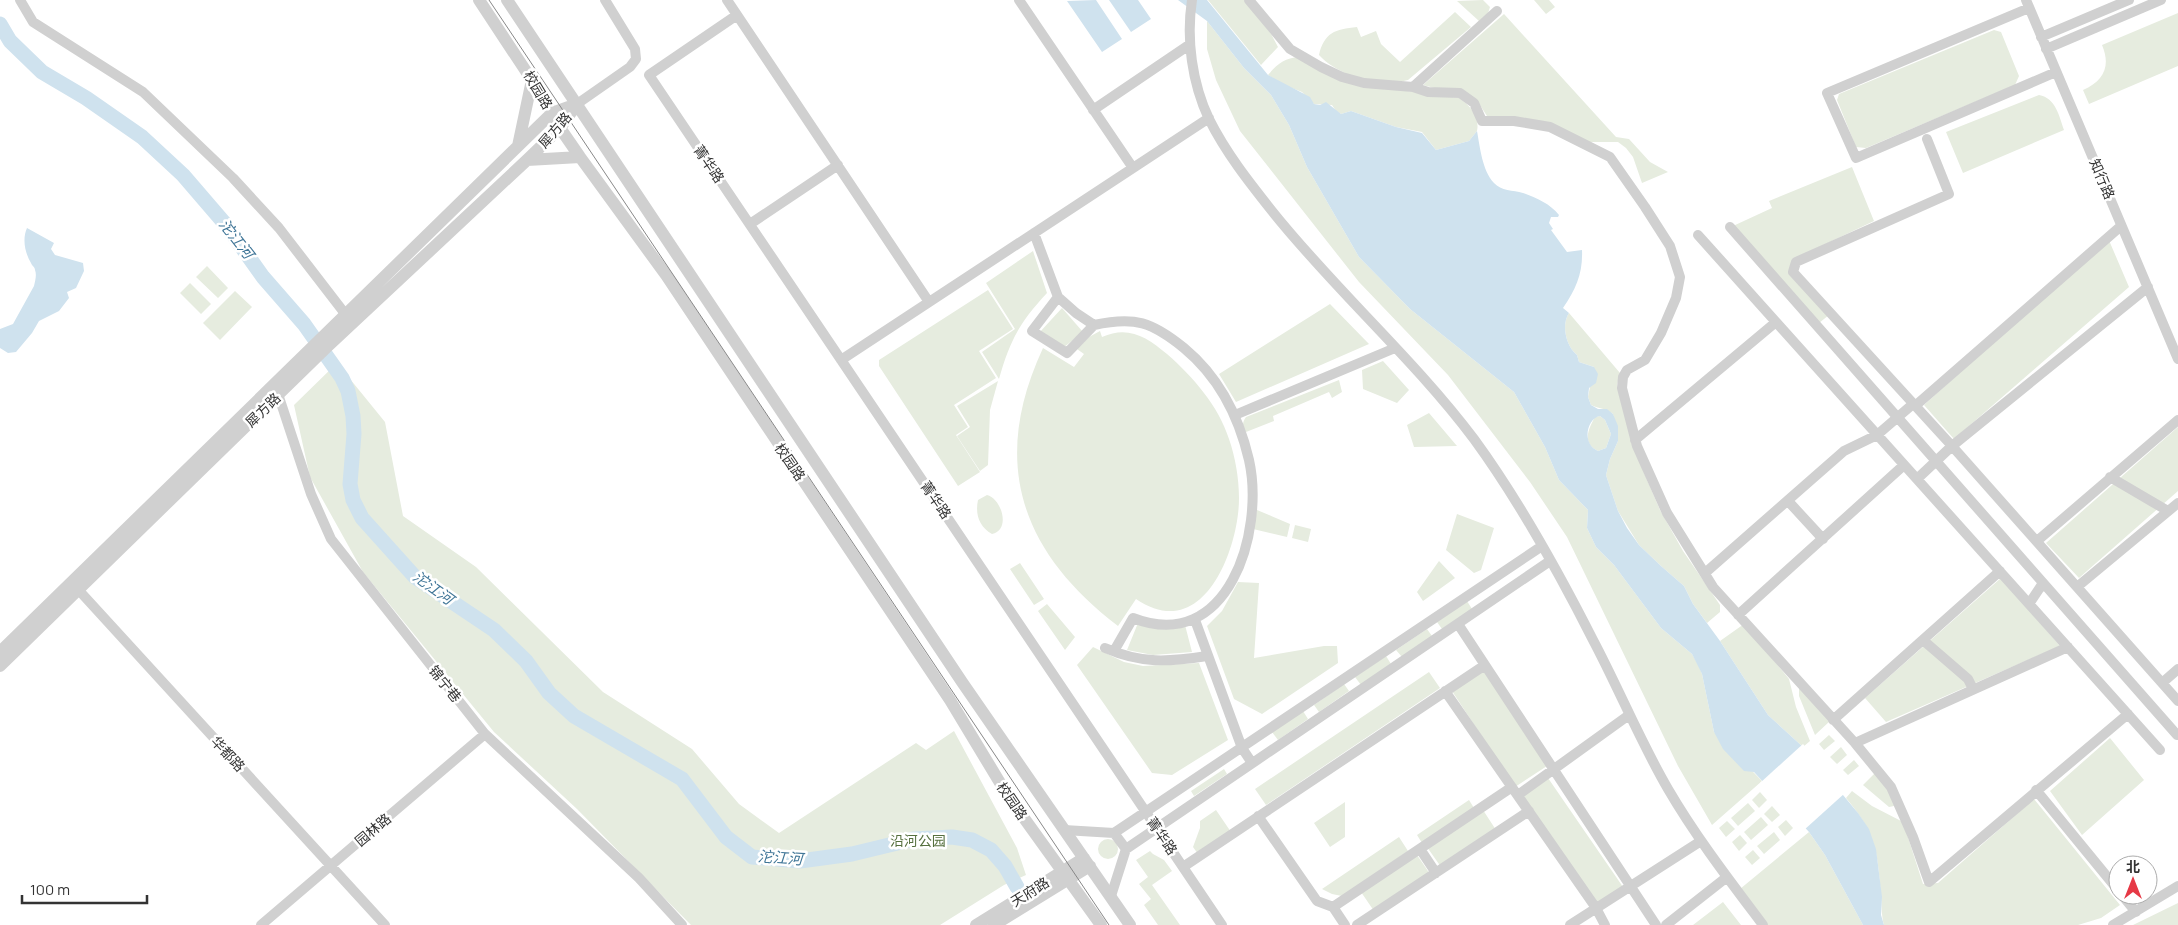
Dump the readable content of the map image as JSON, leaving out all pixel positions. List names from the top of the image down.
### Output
{
  "streets": {
    "street": [
      "校园路",
      "犀方路",
      "菁华路",
      "知行路",
      "锦宁巷",
      "华都路",
      "园林路",
      "天府路"
    ]
  },
  "crossings": [
    ["校园路", "犀方路"],
    ["校园路", "天府路"],
    ["犀方路", "锦宁巷"],
    ["犀方路", "华都路"],
    ["锦宁巷", "园林路"],
    ["华都路", "园林路"]
  ],
  "water": ["沱江河"],
  "parks": ["沿河公园"],
  "scale_bar": "100 m",
  "north": "top"
}
